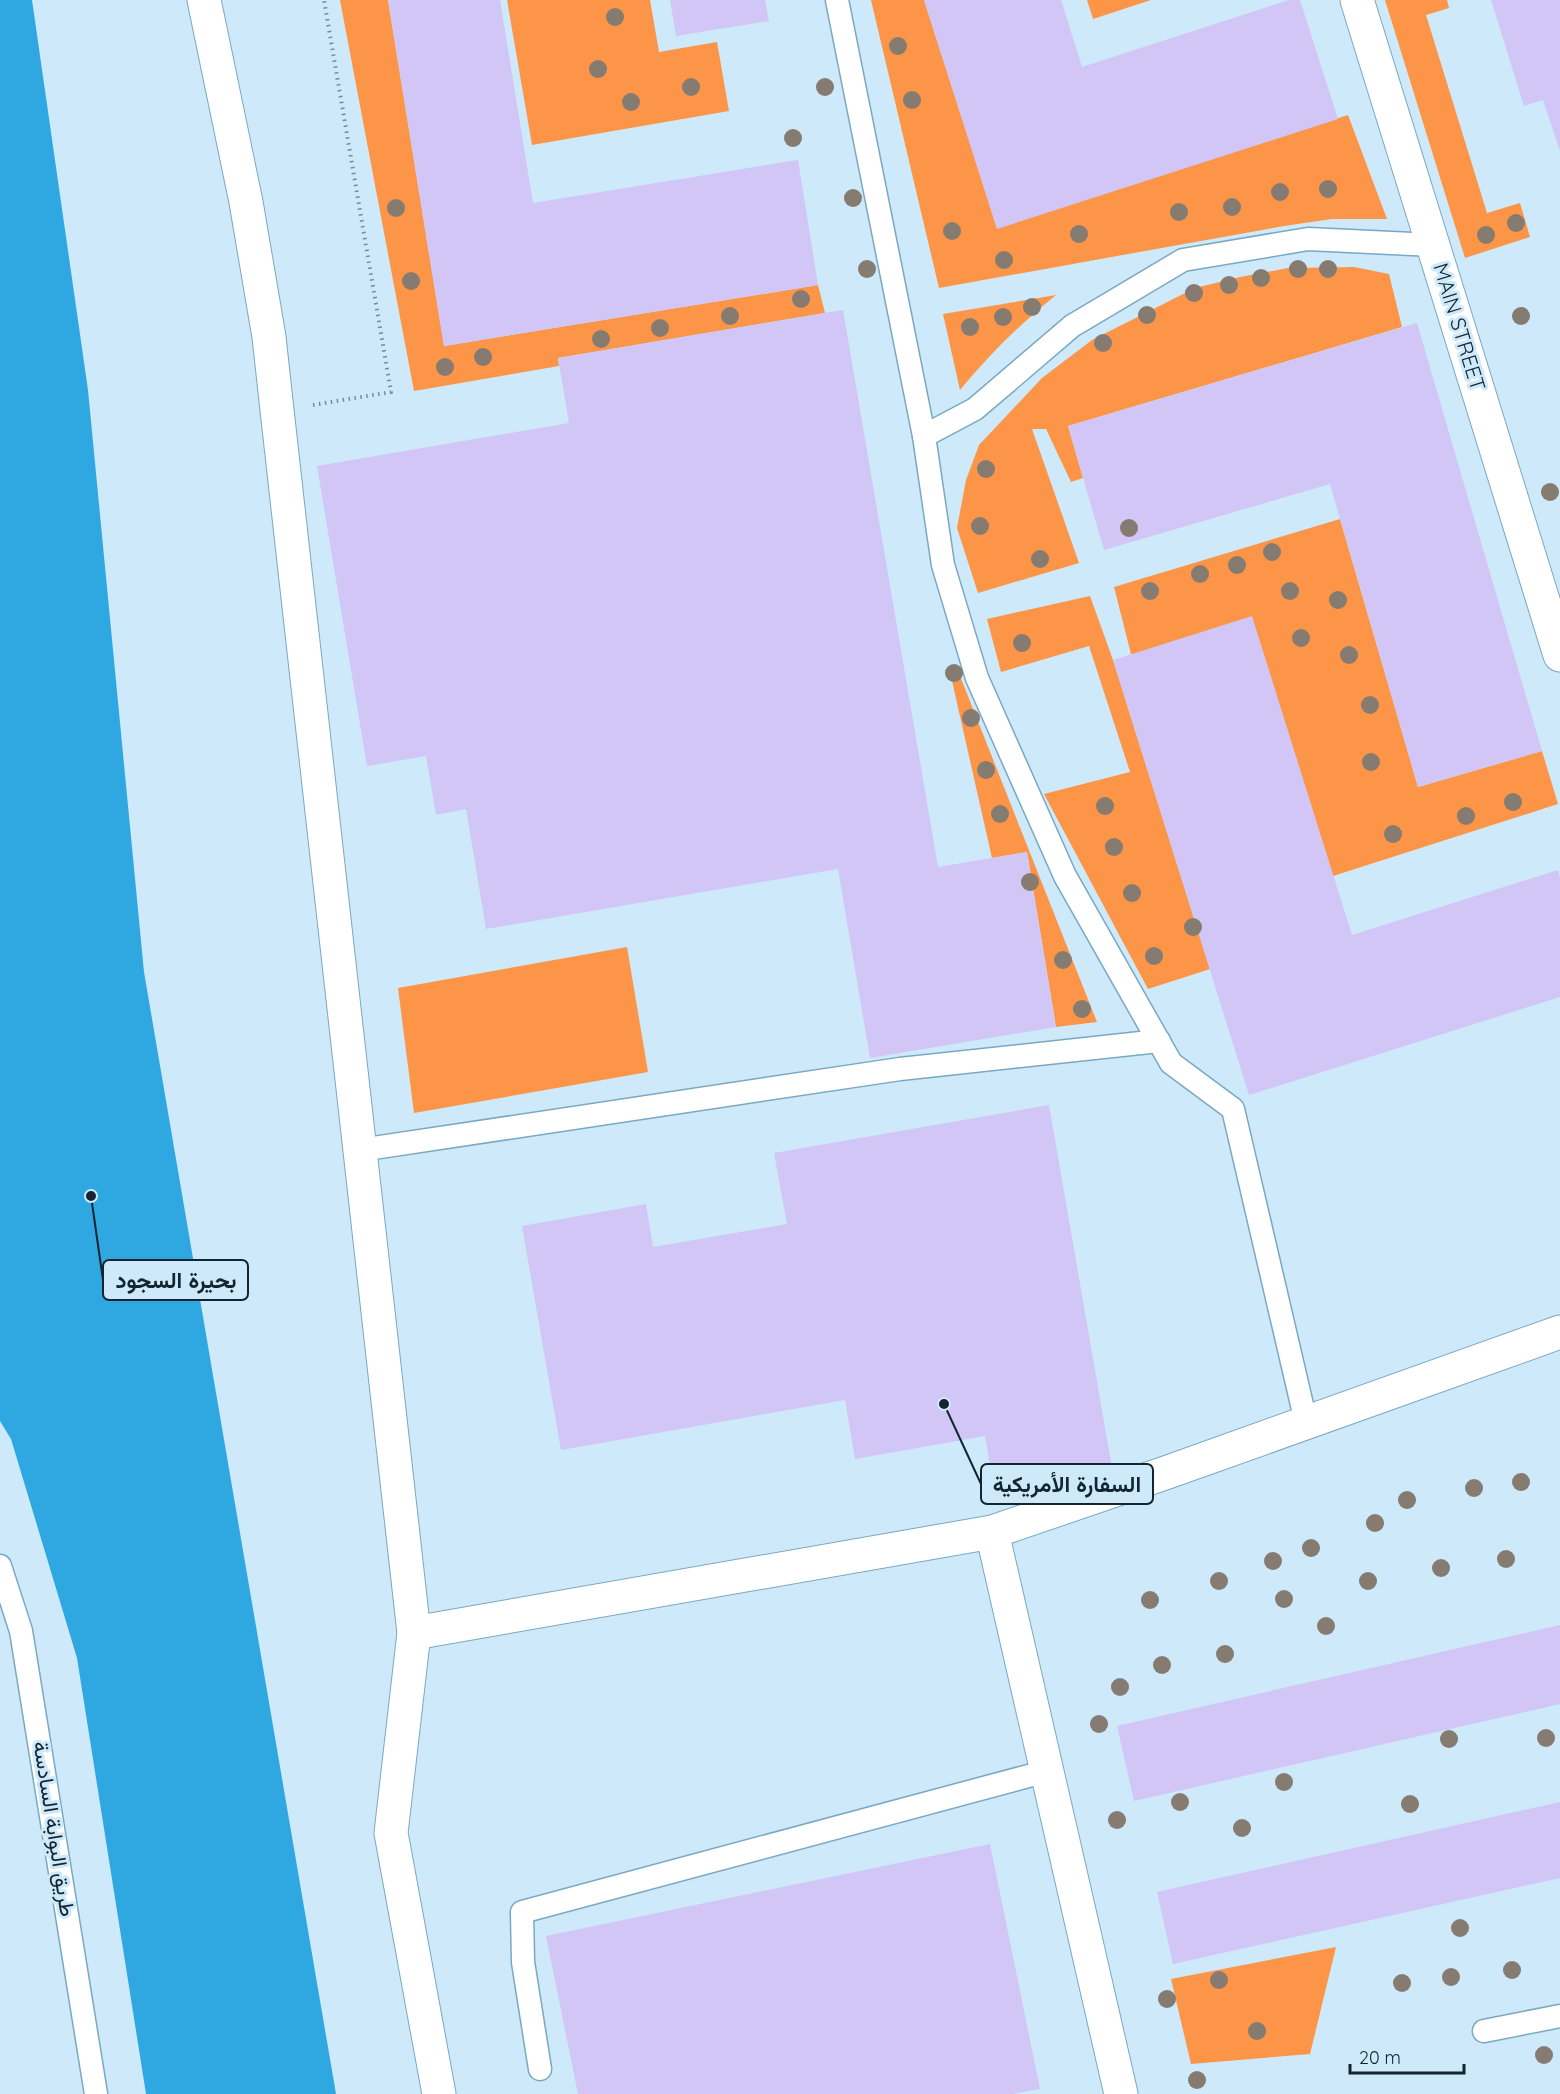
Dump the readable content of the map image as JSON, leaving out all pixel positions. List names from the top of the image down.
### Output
{
  "streets": {
    "street": ["MAIN STREET"],
    "lane": ["طريق البوابة السادسة"]
  },
  "places": ["بحيرة السجود", "السفارة الأمريكية"],
  "scale_bar": "20 m"
}
